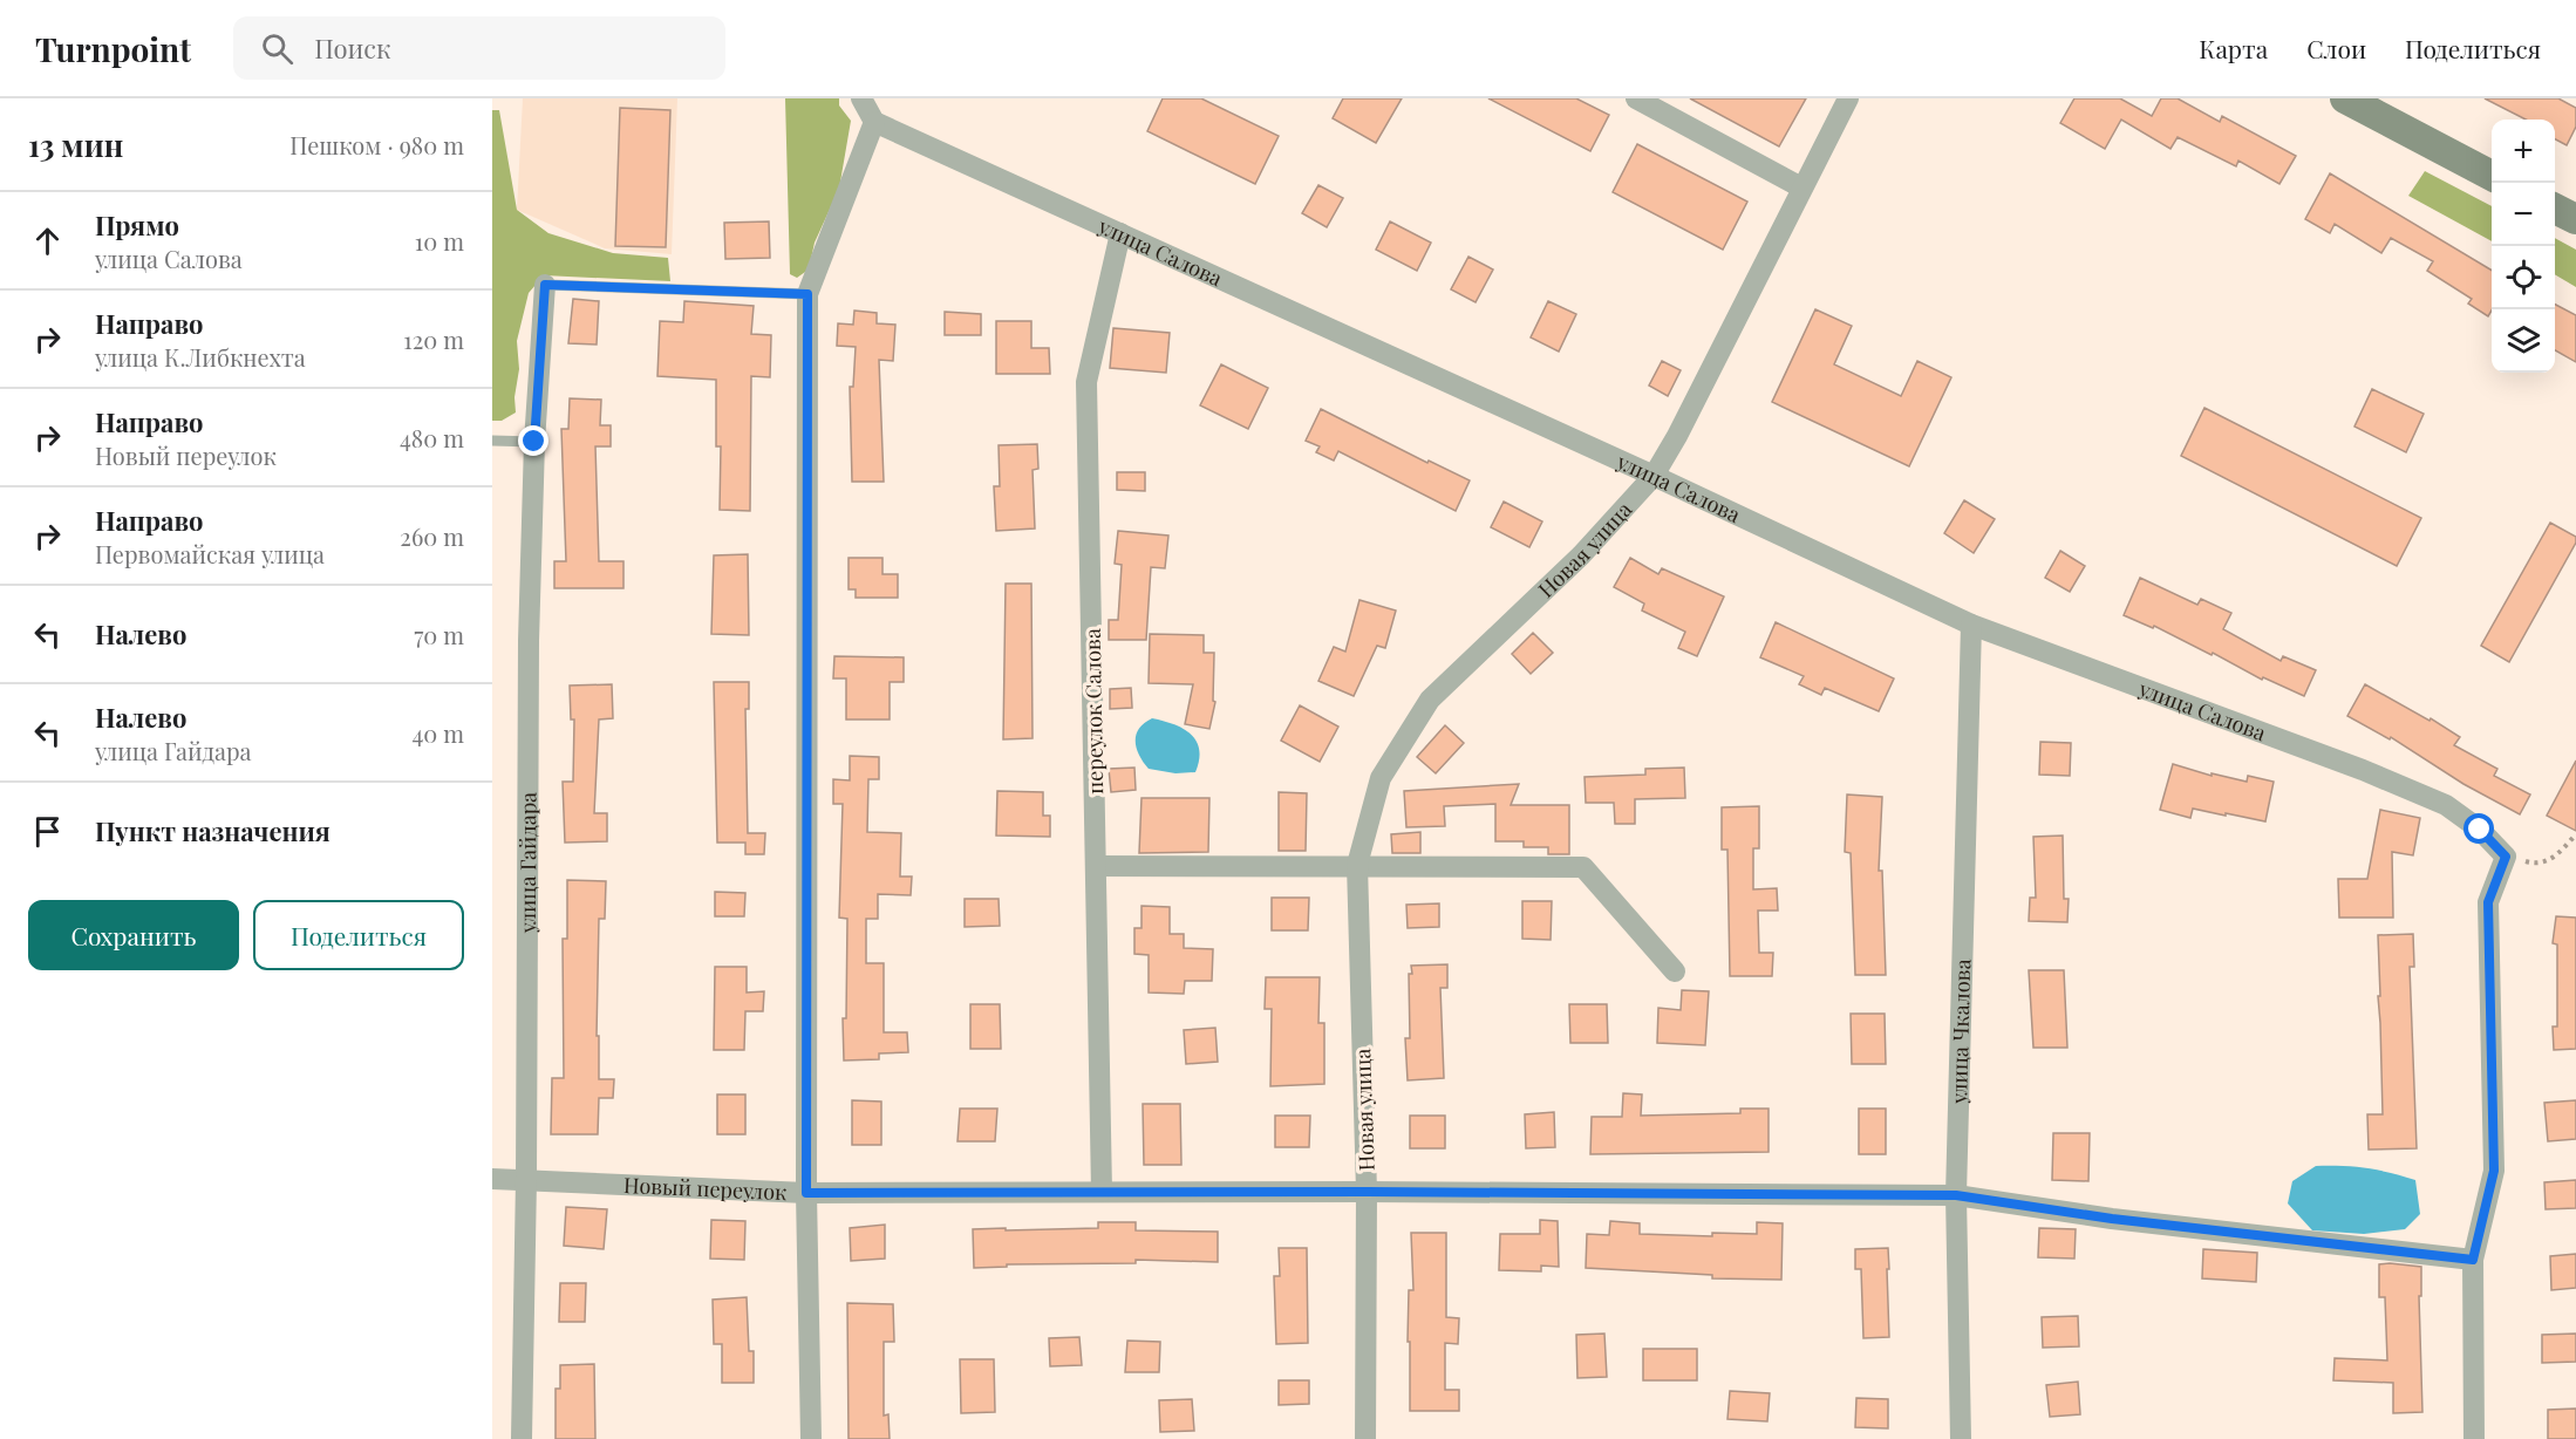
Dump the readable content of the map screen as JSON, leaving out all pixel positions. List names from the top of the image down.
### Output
{
  "streets": {
    "street": [
      "улица Салова",
      "Новая улица",
      "переулок Салова",
      "улица Гайдара",
      "улица Чкалова",
      "Новый переулок"
    ]
  },
  "crossings": [
    ["улица Салова", "Новая улица"],
    ["улица Салова", "переулок Салова"],
    ["улица Салова", "улица Чкалова"],
    ["Новая улица", "Новый переулок"],
    ["переулок Салова", "Новый переулок"],
    ["улица Гайдара", "Новый переулок"],
    ["улица Чкалова", "Новый переулок"]
  ],
  "page": {
    "header": "Turnpoint",
    "search": "Поиск",
    "nav": ["Карта", "Слои", "Поделиться"],
    "heading": ["13 мин", "Пешком · 980 m"],
    "map_buttons": ["+", "−"],
    "list": [
      ["Прямо", "улица Салова", "10 m"],
      ["Направо", "улица К.Либкнехта", "120 m"],
      ["Направо", "Новый переулок", "480 m"],
      ["Направо", "Первомайская улица", "260 m"],
      ["Налево", "70 m"],
      ["Налево", "улица Гайдара", "40 m"],
      "Пункт назначения"
    ],
    "buttons": ["Сохранить", "Поделиться"]
  }
}
